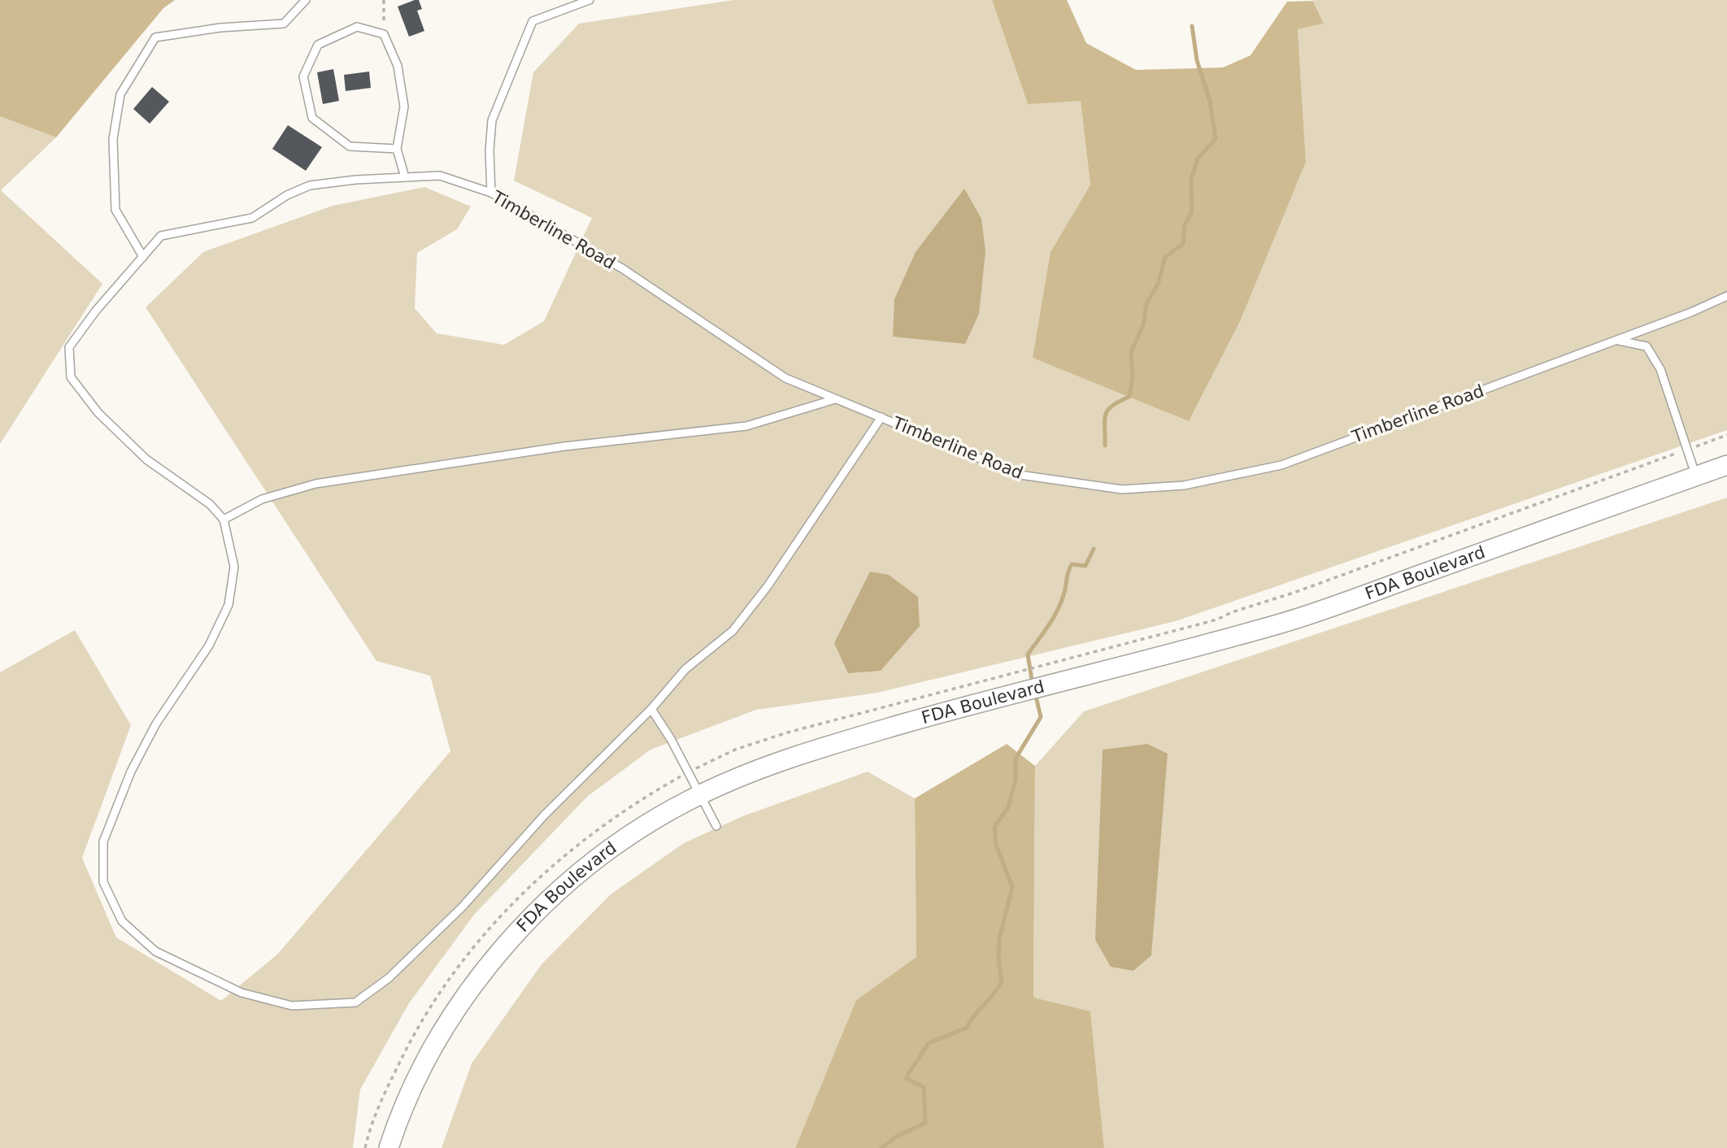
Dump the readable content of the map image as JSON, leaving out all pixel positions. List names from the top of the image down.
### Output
{
  "streets": {
    "street": ["FDA Boulevard"],
    "lane": ["Timberline Road"]
  }
}
